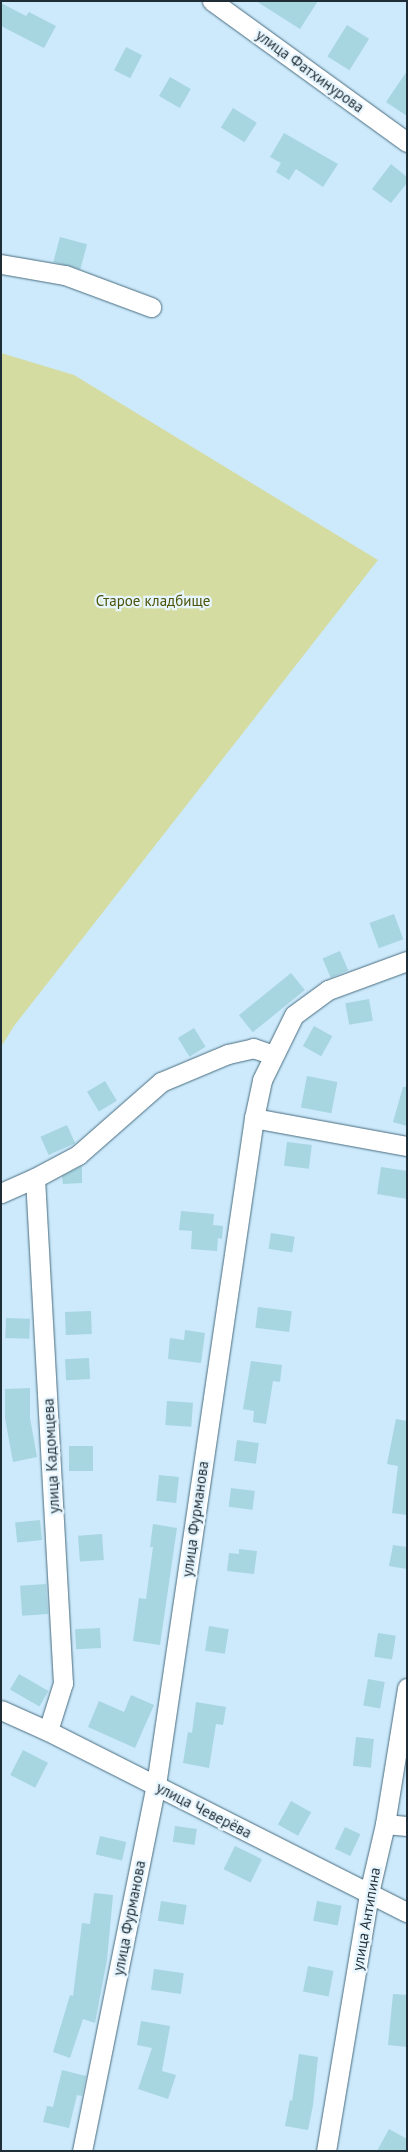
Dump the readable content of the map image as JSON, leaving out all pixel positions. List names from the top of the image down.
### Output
{
  "streets": {
    "street": [
      "улица Фатхинурова",
      "улица Кадомцева",
      "улица Фурманова",
      "улица Чеверёва",
      "улица Антипина"
    ]
  },
  "crossings": [
    ["улица Кадомцева", "улица Чеверёва"],
    ["улица Фурманова", "улица Чеверёва"],
    ["улица Чеверёва", "улица Антипина"]
  ],
  "parks": ["Старое кладбище"]
}
